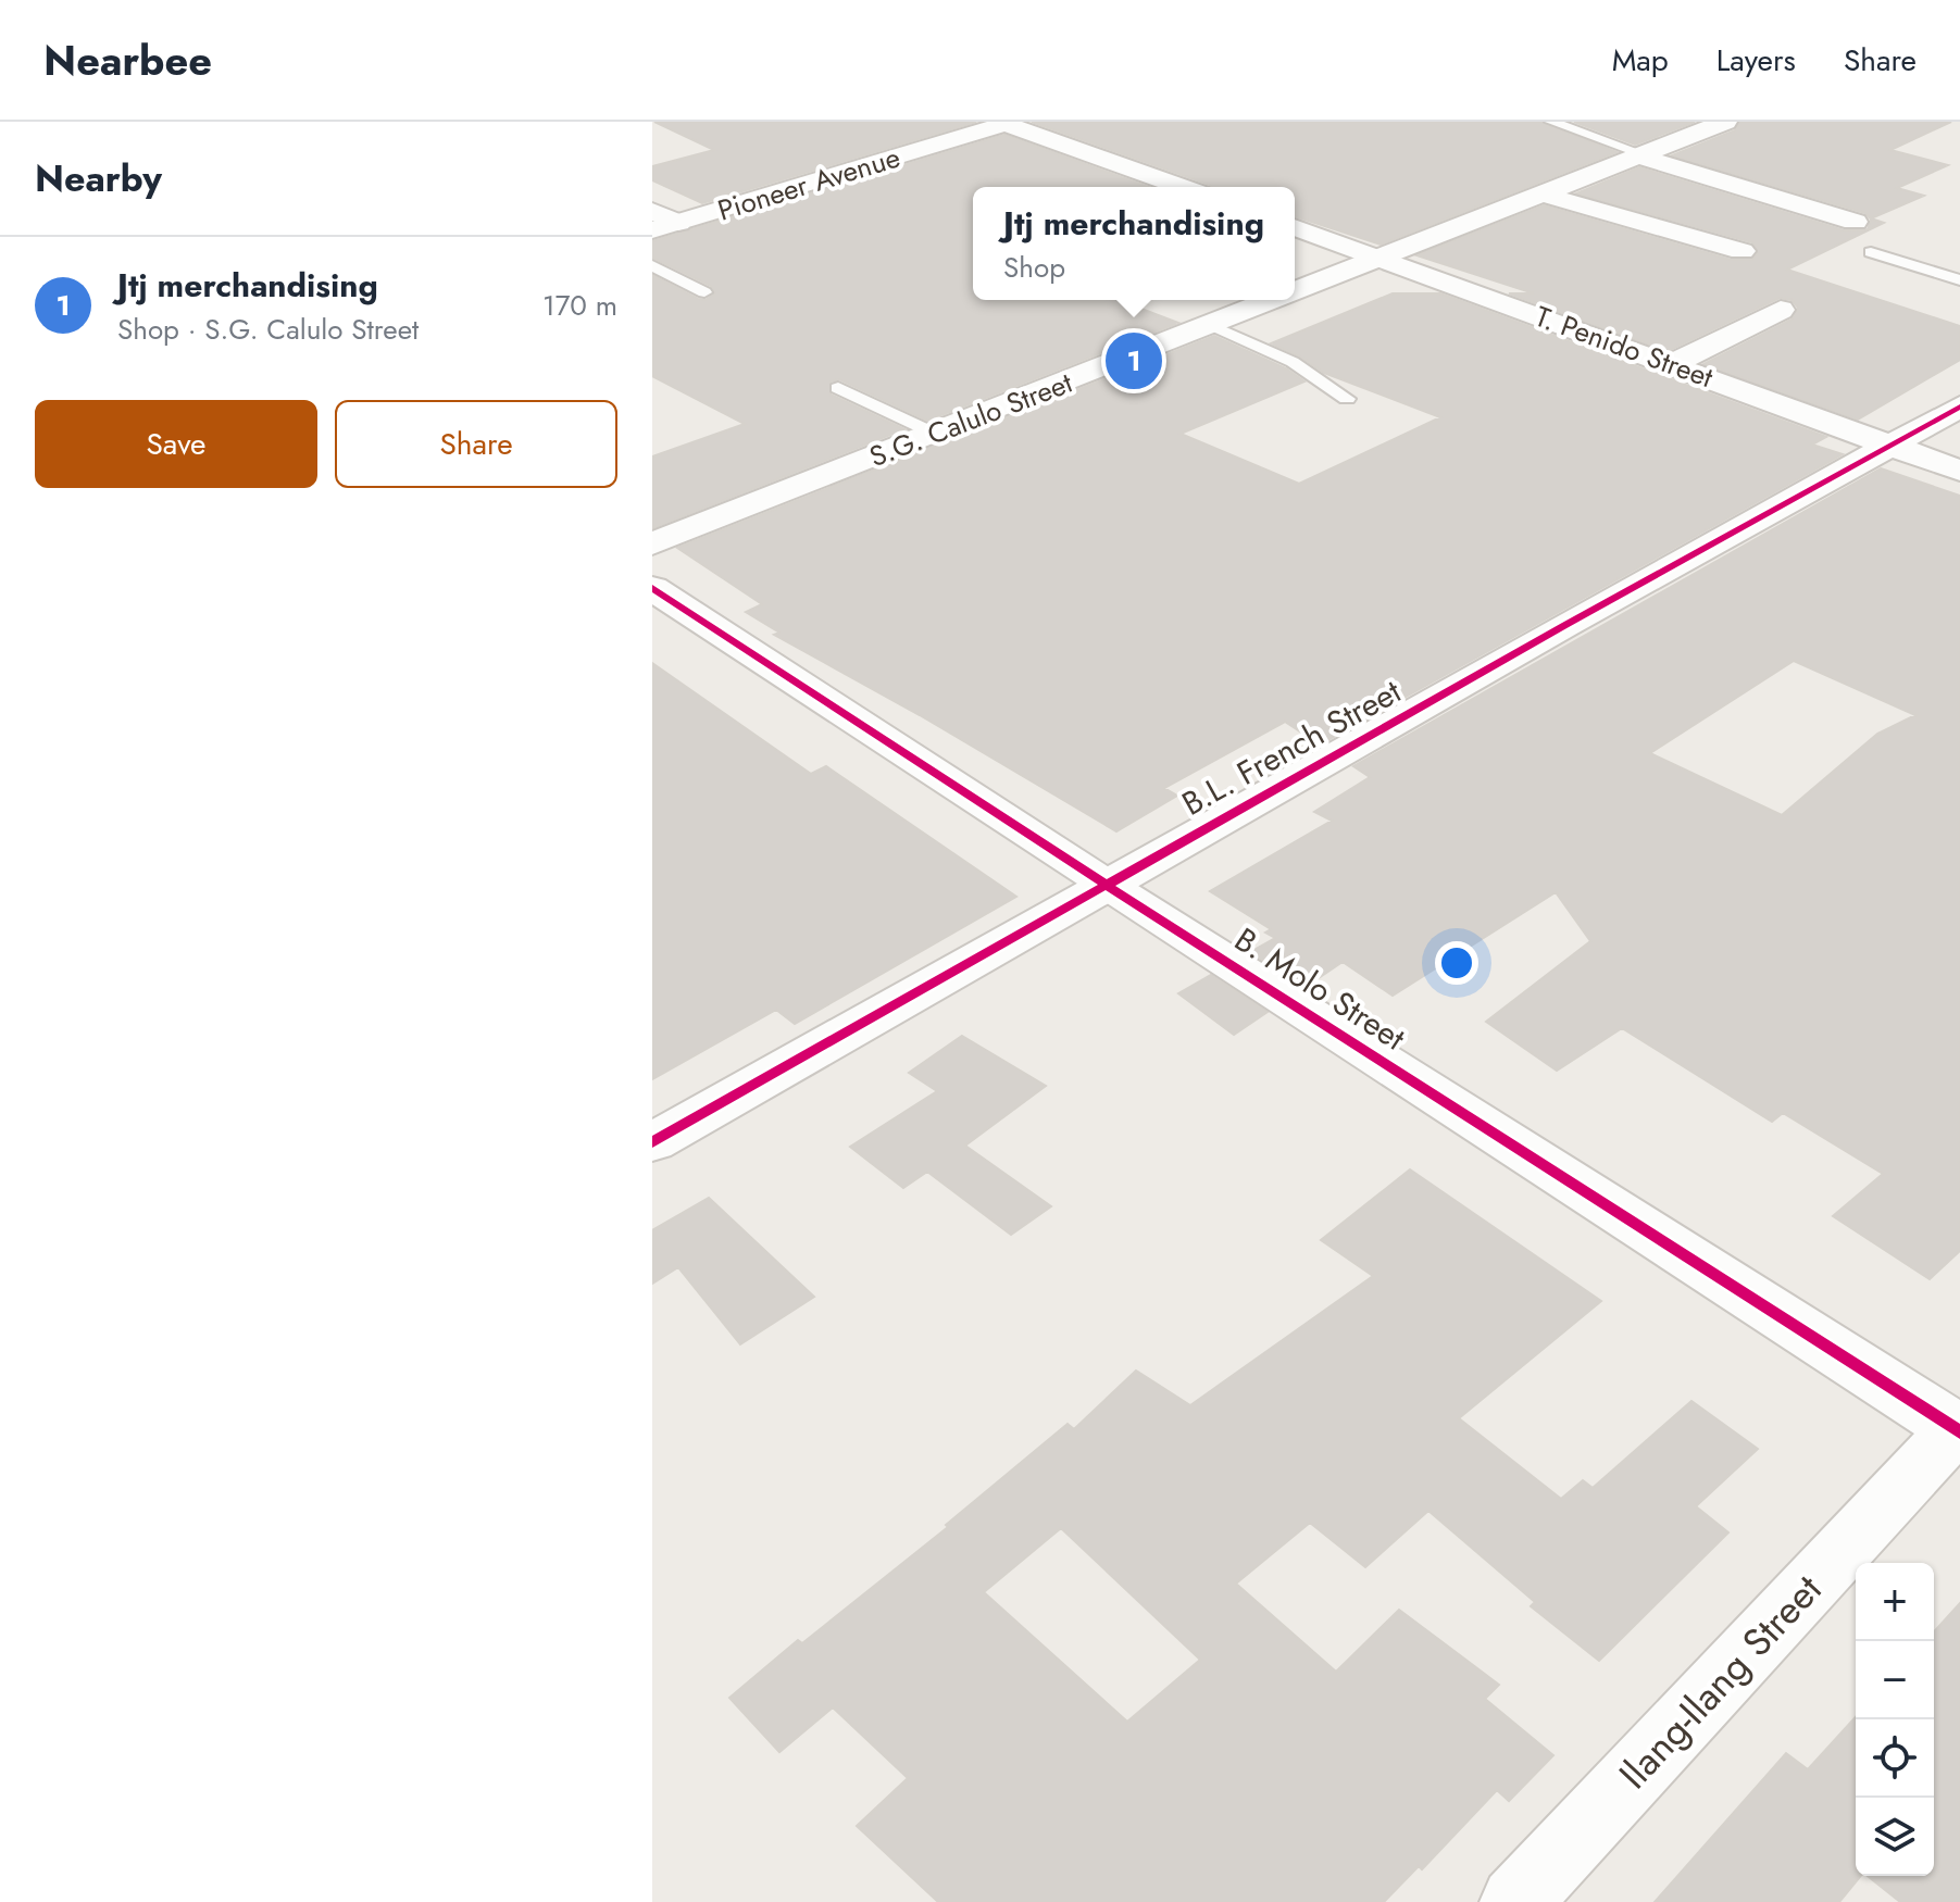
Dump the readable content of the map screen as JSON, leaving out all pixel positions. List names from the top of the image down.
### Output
{
  "streets": {
    "street": [
      "Pioneer Avenue",
      "T. Penido Street",
      "S.G. Calulo Street",
      "B.L. French Street",
      "B. Molo Street",
      "Ilang-Ilang Street"
    ]
  },
  "crossings": [
    ["T. Penido Street", "S.G. Calulo Street"],
    ["T. Penido Street", "B.L. French Street"],
    ["B.L. French Street", "B. Molo Street"],
    ["B. Molo Street", "Ilang-Ilang Street"]
  ],
  "page": {
    "header": "Nearbee",
    "nav": ["Map", "Layers", "Share"],
    "heading": "Nearby",
    "popup": ["Jtj merchandising", "Shop"],
    "list": [
      {
        "mark": "1",
        "name": "Jtj merchandising",
        "note": "Shop · S.G. Calulo Street",
        "value": "170 m"
      }
    ],
    "pins": "1",
    "buttons": ["Save", "Share"],
    "map_buttons": ["+", "−"]
  }
}
